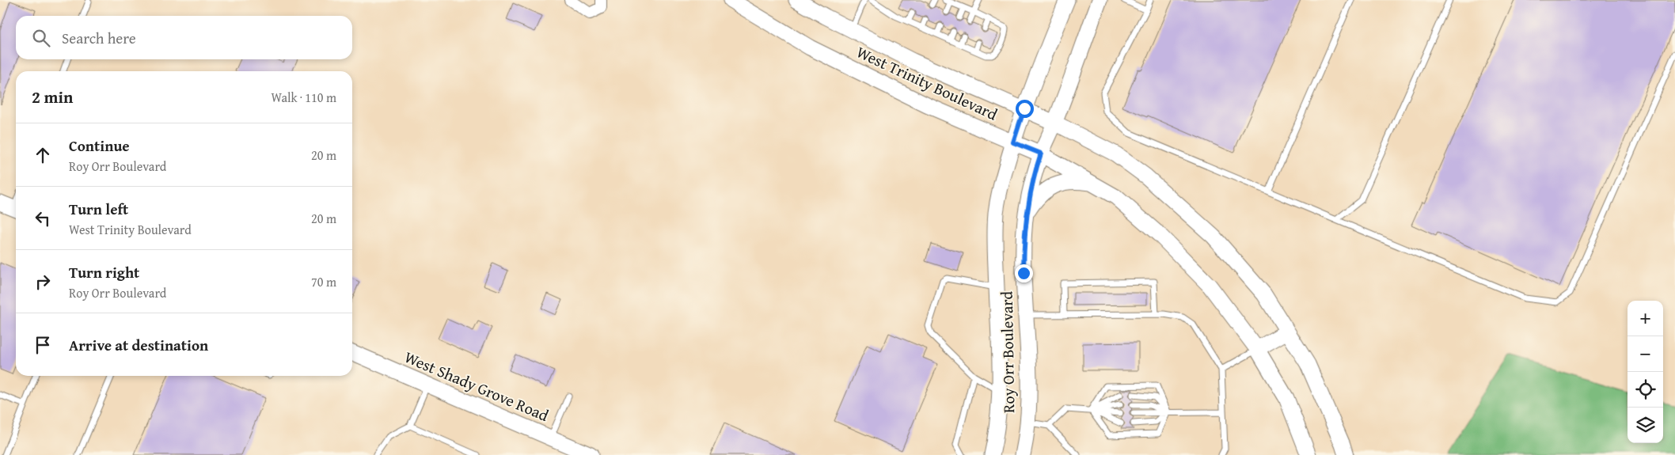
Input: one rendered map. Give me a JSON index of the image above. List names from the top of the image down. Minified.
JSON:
{"streets":{"main road":["West Trinity Boulevard","Roy Orr Boulevard","West Shady Grove Road"]},"crossings":[["West Trinity Boulevard","Roy Orr Boulevard"]],"page":{"search":"Search here","heading":["2 min","Walk · 110 m"],"list":[["Continue","Roy Orr Boulevard","20 m"],["Turn left","West Trinity Boulevard","20 m"],["Turn right","Roy Orr Boulevard","70 m"],"Arrive at destination"],"map_buttons":["+","−"]}}
